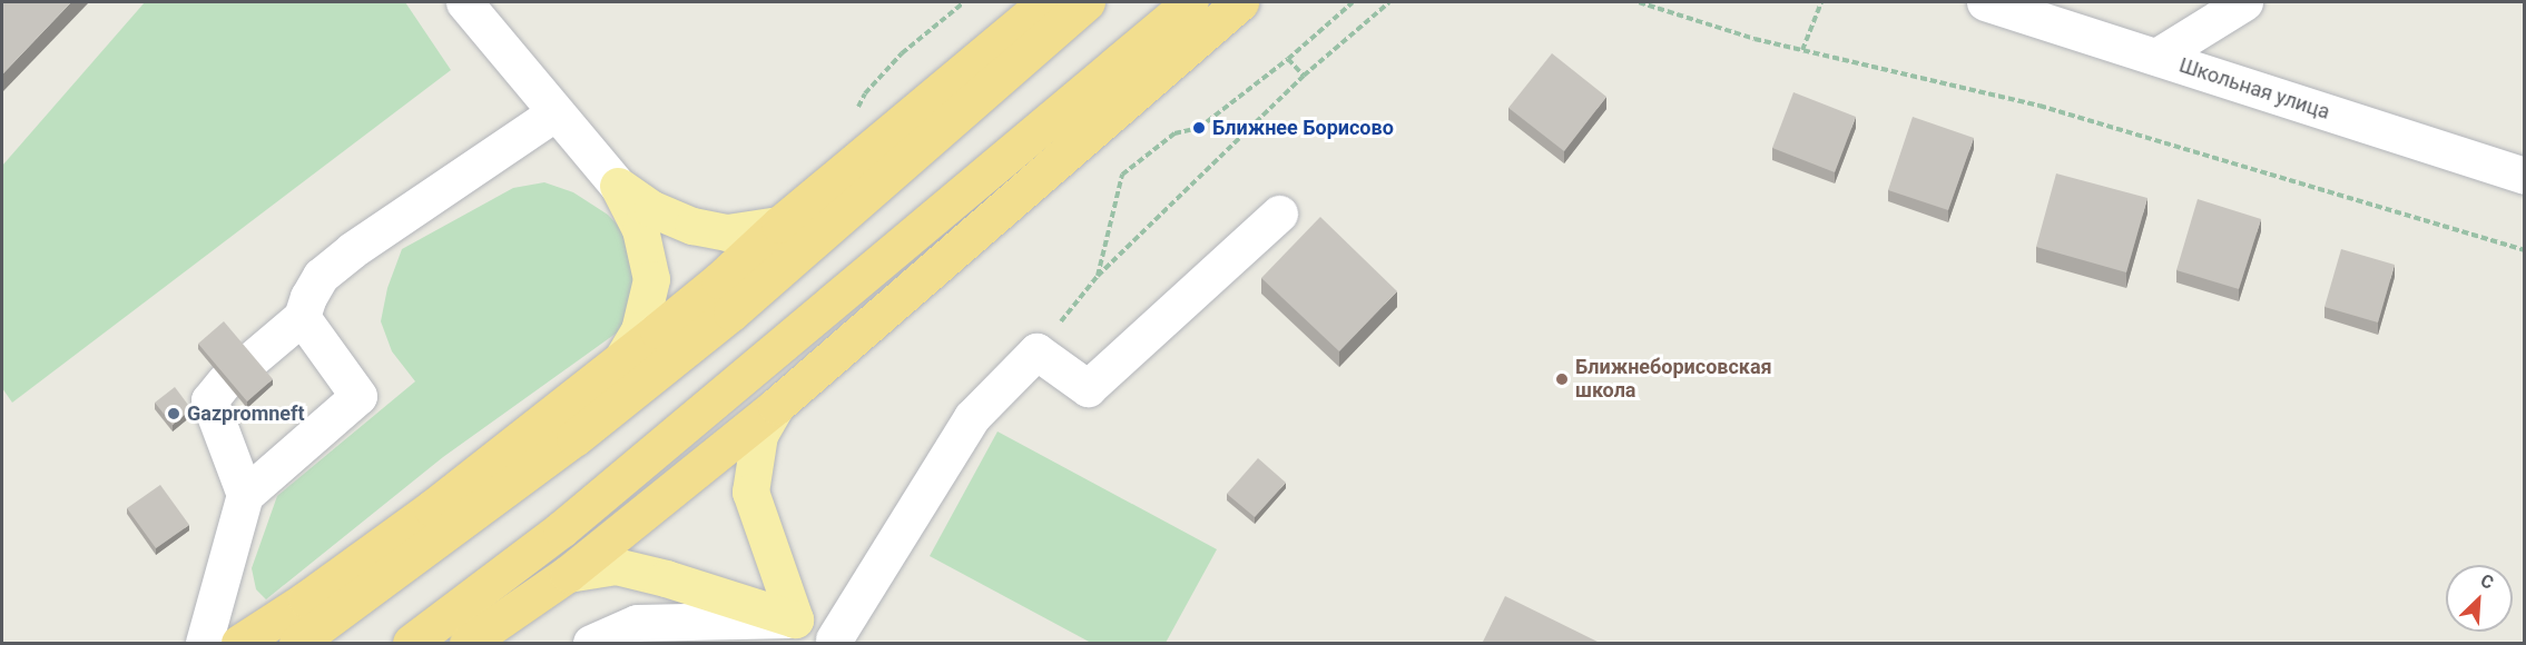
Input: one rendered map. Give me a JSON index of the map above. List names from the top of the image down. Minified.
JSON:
{"streets":{"street":["Школьная улица"]},"places":["Ближнее Борисово","Ближнеборисовская школа","Gazpromneft"],"north":"top right"}
